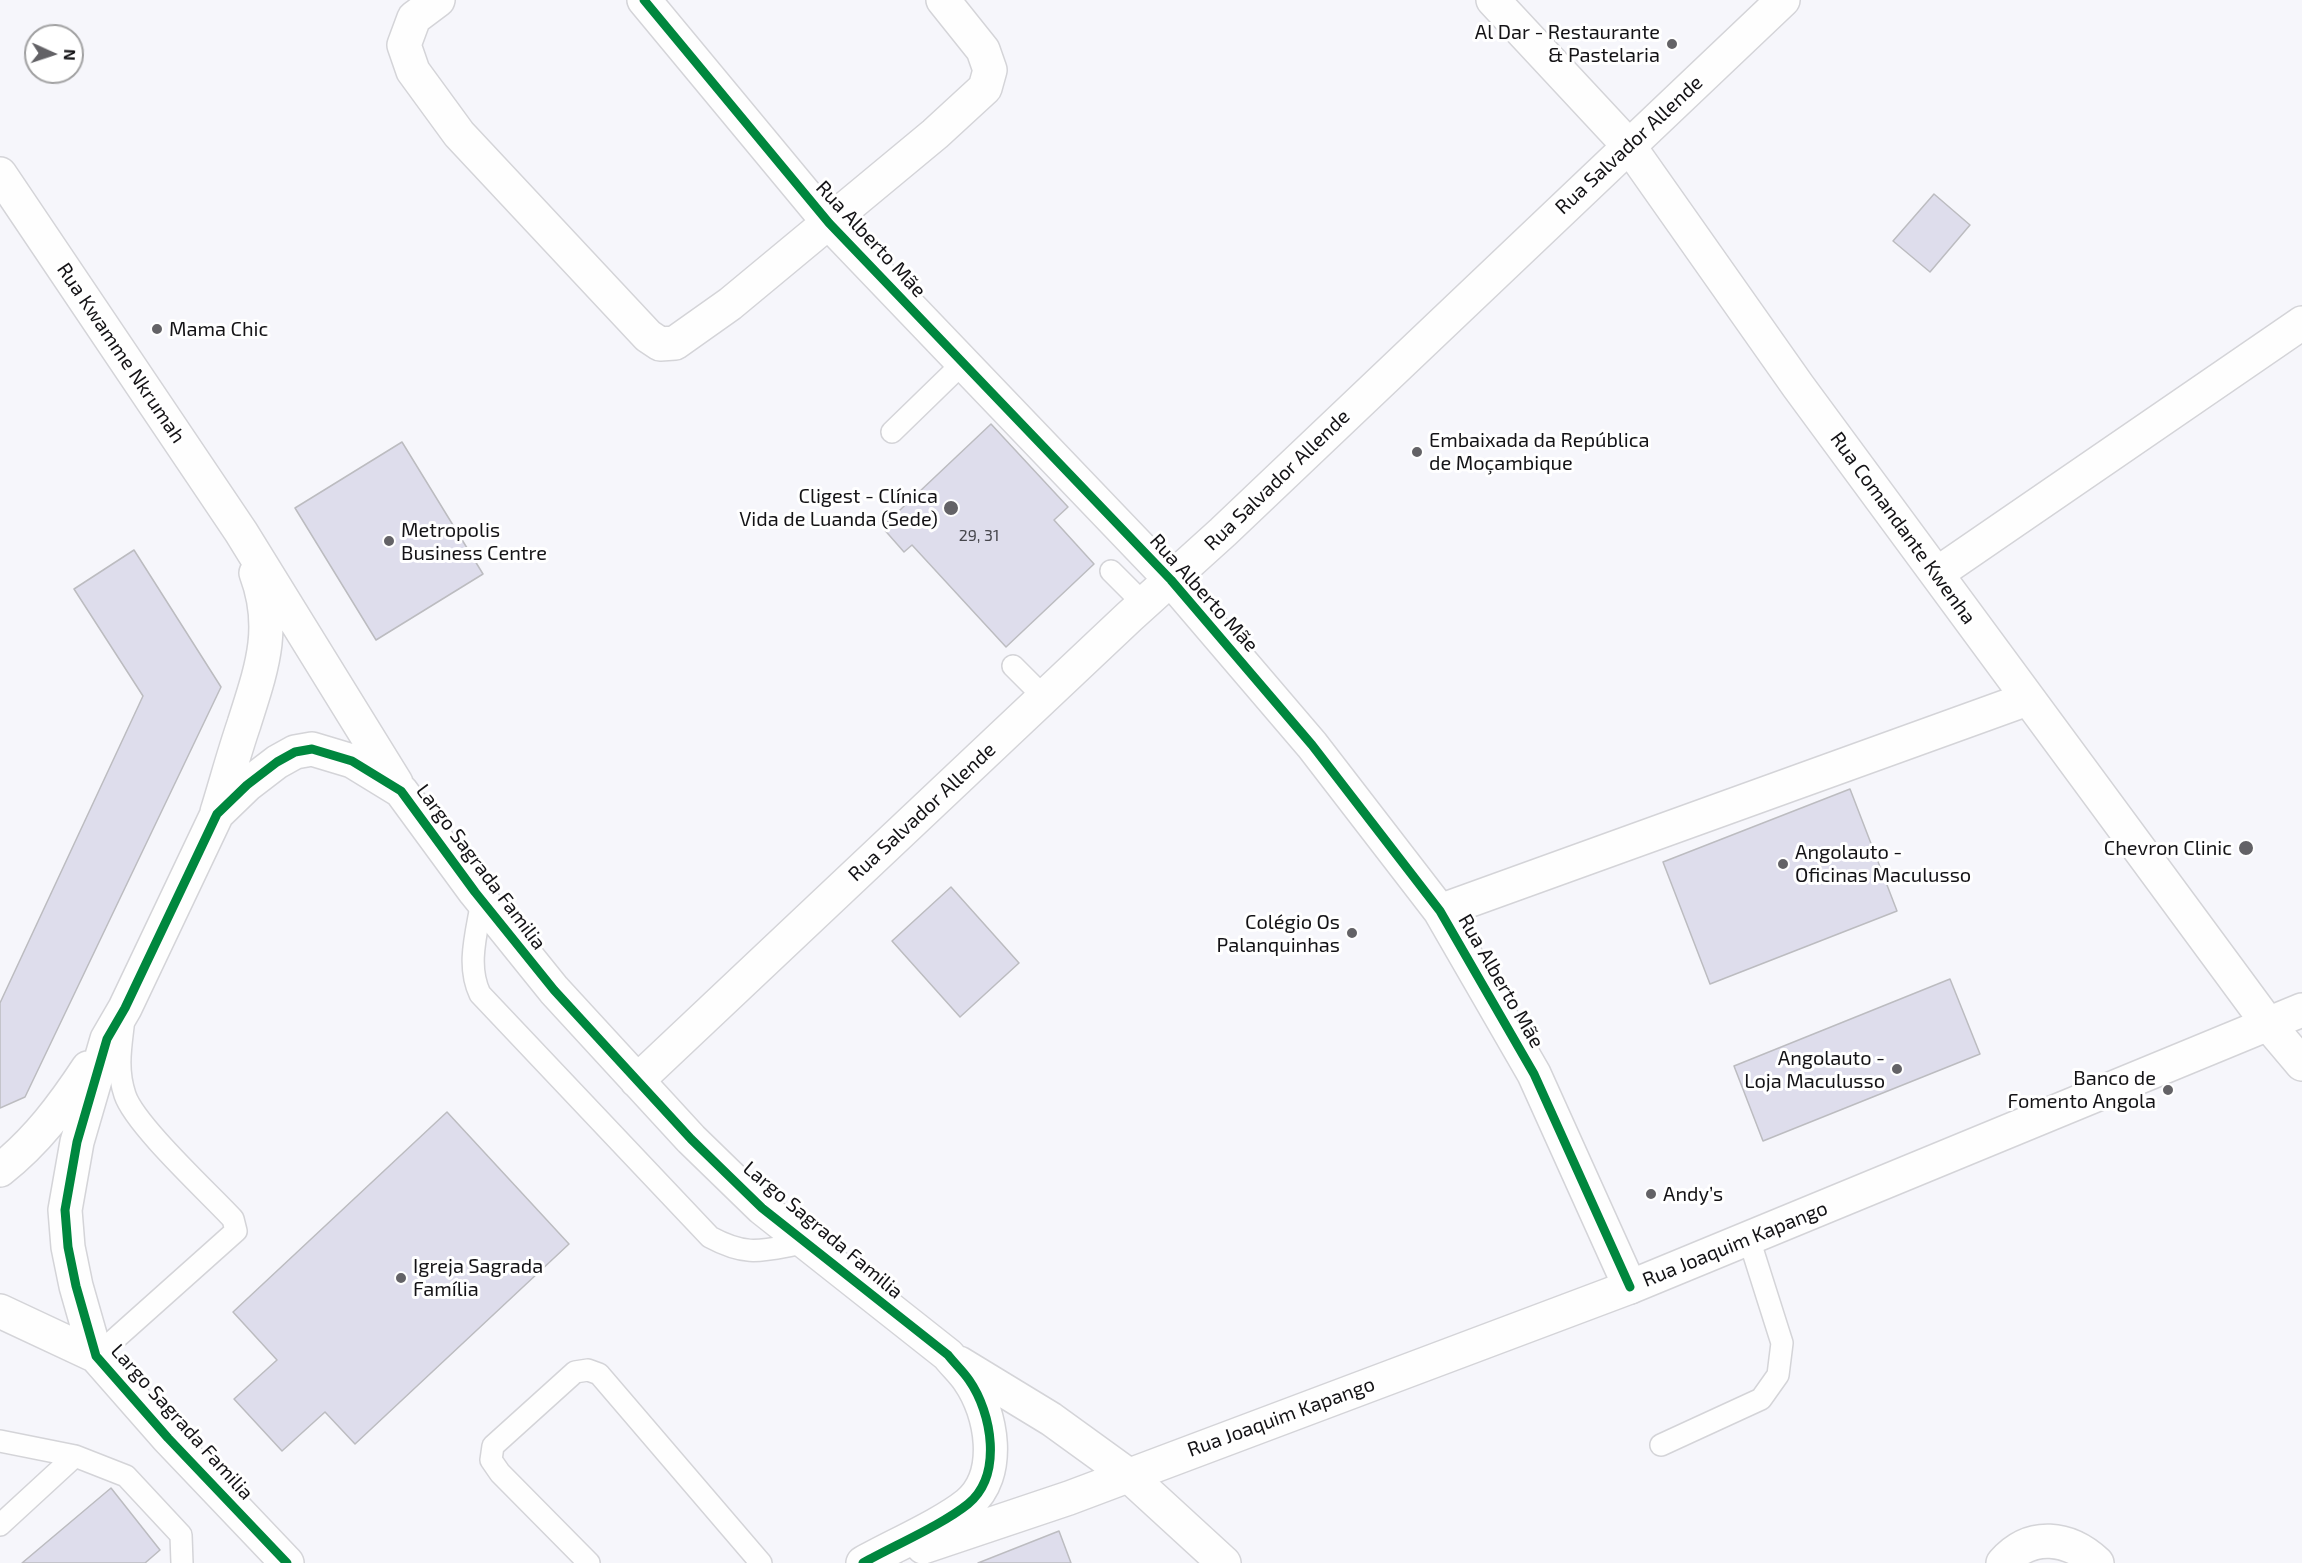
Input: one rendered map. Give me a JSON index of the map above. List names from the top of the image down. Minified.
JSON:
{"streets":{"street":["Rua Salvador Allende","Rua Alberto Mãe","Rua Kwamme Nkrumah","Rua Comandante Kwenha","Largo Sagrada Familia","Rua Joaquim Kapango"]},"crossings":[["Rua Salvador Allende","Rua Alberto Mãe"],["Rua Salvador Allende","Rua Comandante Kwenha"],["Rua Salvador Allende","Largo Sagrada Familia"],["Rua Alberto Mãe","Rua Joaquim Kapango"],["Rua Kwamme Nkrumah","Largo Sagrada Familia"],["Rua Comandante Kwenha","Rua Joaquim Kapango"]],"places":["Al Dar - Restaurante & Pastelaria","Mama Chic","Embaixada da República de Moçambique","Cligest - Clínica Vida de Luanda (Sede)","Metropolis Business Centre","Chevron Clinic","Angolauto - Oficinas Maculusso","Colégio Os Palanquinhas","Angolauto - Loja Maculusso","Banco de Fomento Angola","Andy’s","Igreja Sagrada Família"],"house_numbers":["29, 31"],"north":"right"}
